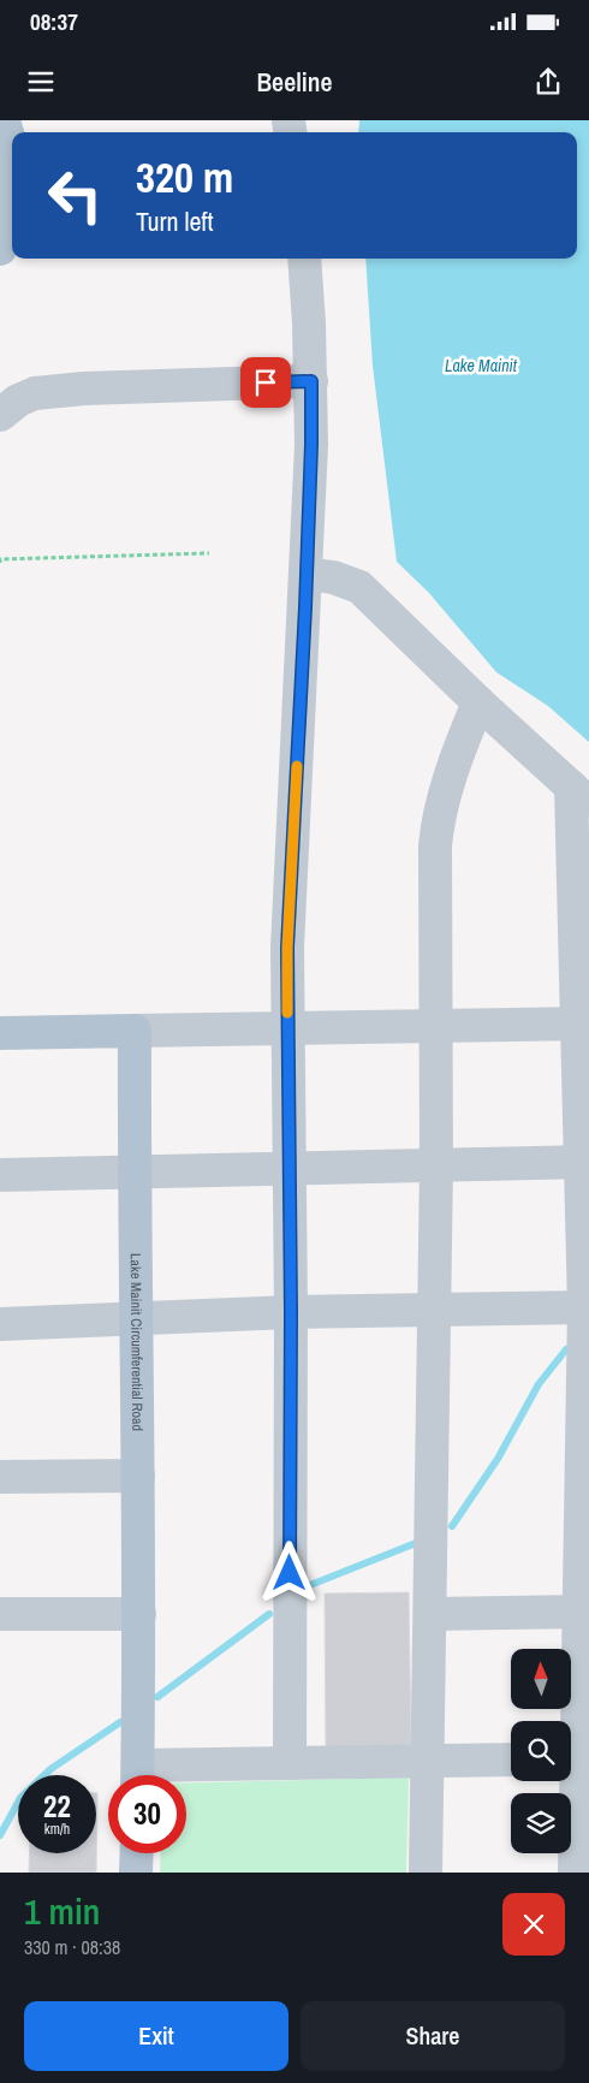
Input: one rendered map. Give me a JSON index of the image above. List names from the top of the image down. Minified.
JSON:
{"streets":{"main road":["Lake Mainit Circumferential Road"]},"water":["Lake Mainit"],"north":"top","page":{"status":"08:37","header":"Beeline","turn":["320 m","Turn left"],"speed":"22 km/h","limit":"30","heading":["1 min","330 m · 08:38"],"buttons":["Exit","Share"]}}
